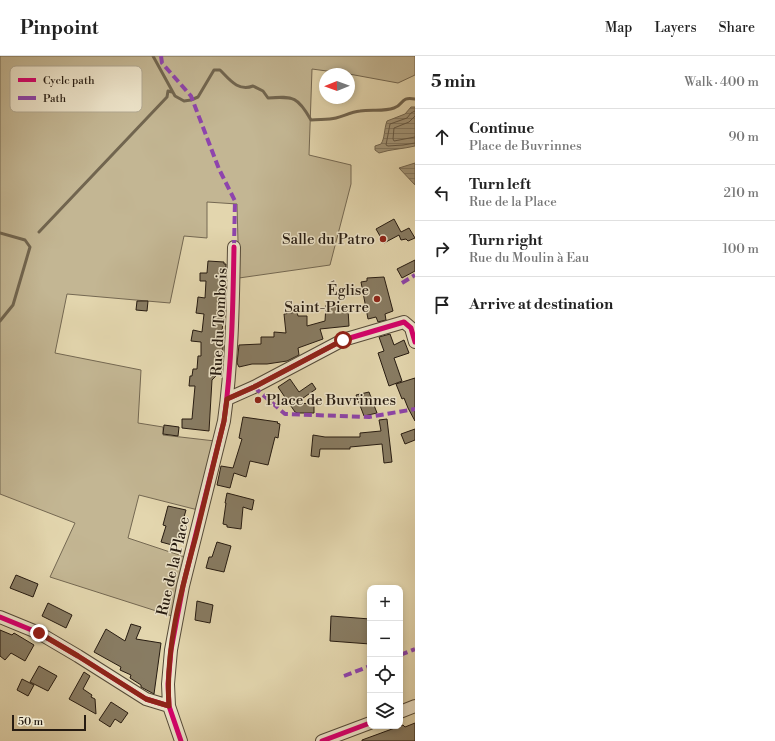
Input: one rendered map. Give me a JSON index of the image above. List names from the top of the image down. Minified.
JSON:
{"streets":{"street":["Rue du Tombois","Rue de la Place"]},"crossings":[["Rue du Tombois","Rue de la Place"]],"places":["Salle du Patro","Église Saint-Pierre","Place de Buvrinnes"],"legend":["Cycle path","Path"],"scale_bar":"50 m","north":"left","page":{"header":"Pinpoint","nav":["Map","Layers","Share"],"heading":["5 min","Walk · 400 m"],"list":[["Continue","Place de Buvrinnes","90 m"],["Turn left","Rue de la Place","210 m"],["Turn right","Rue du Moulin à Eau","100 m"],"Arrive at destination"],"map_buttons":["+","−"],"scale":"50 m"}}
